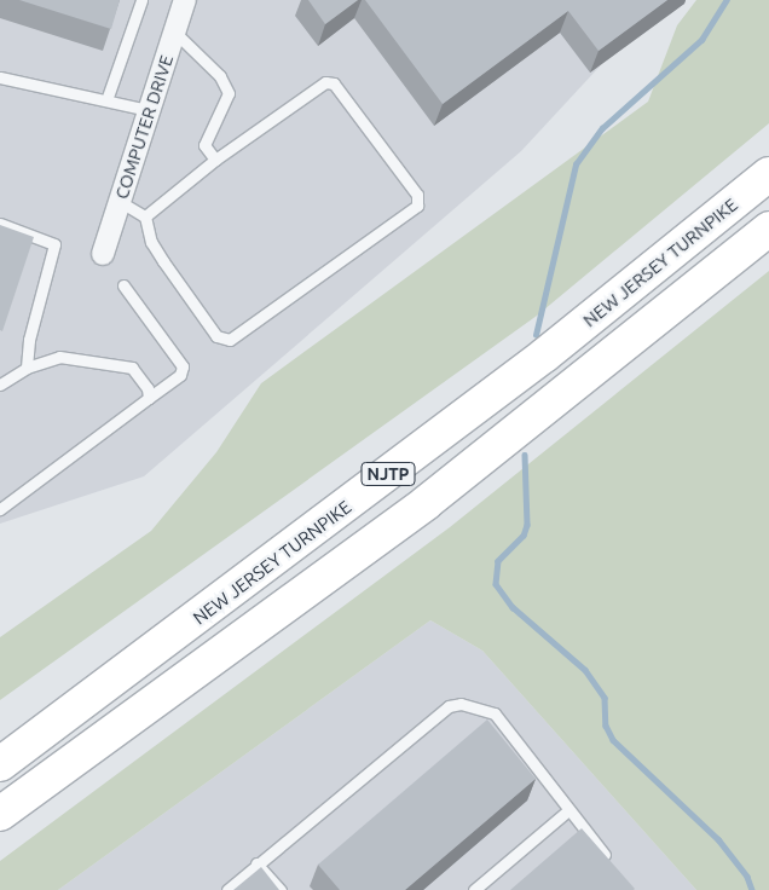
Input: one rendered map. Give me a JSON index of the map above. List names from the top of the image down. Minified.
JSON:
{"streets":{"highway":["NEW JERSEY TURNPIKE","NJTP"],"street":["COMPUTER DRIVE"]}}
